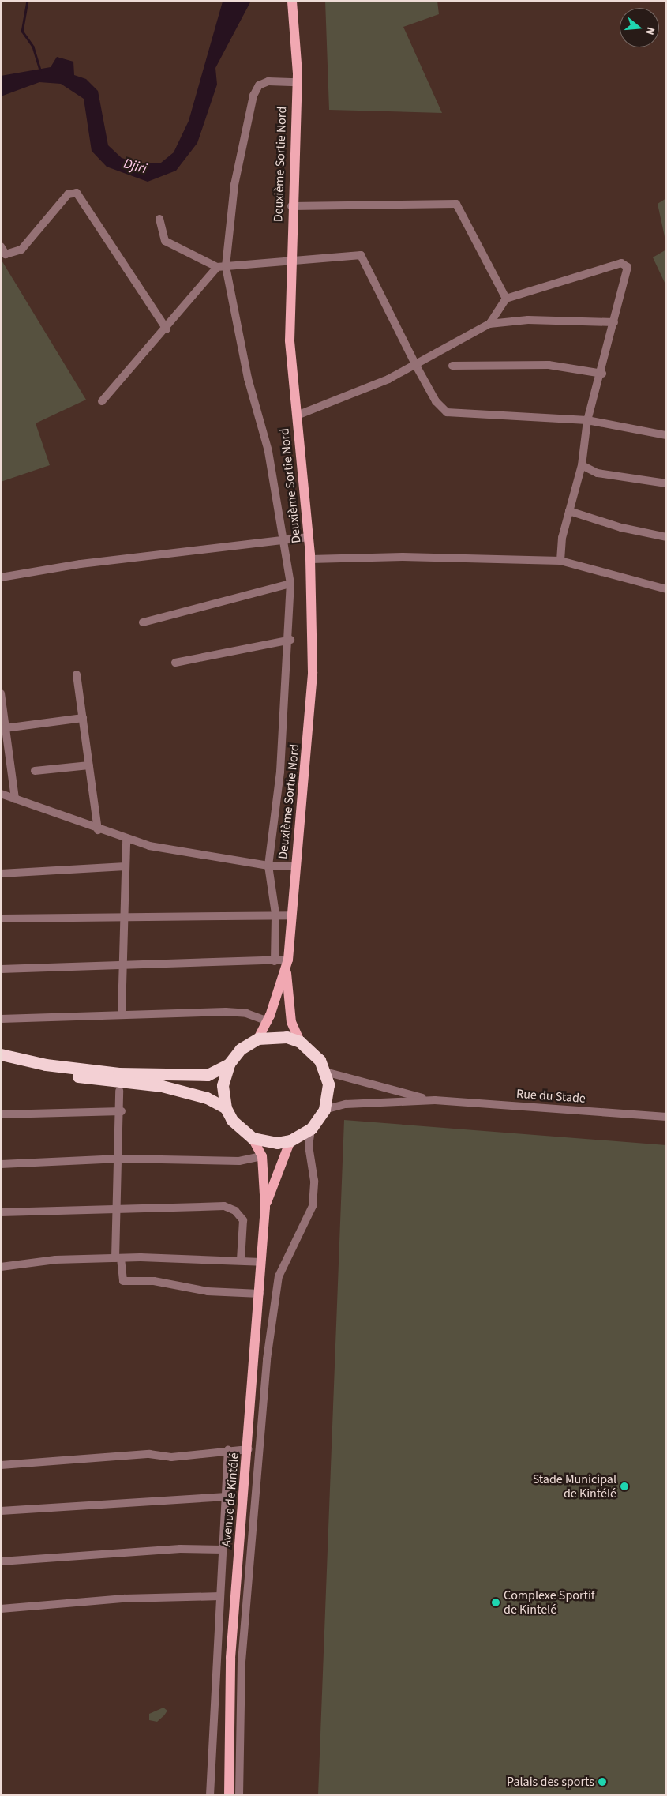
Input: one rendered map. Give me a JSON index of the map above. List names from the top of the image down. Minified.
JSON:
{"streets":{"main road":["Deuxième Sortie Nord","Avenue de Kintélé"],"street":["Rue du Stade"]},"crossings":[["Deuxième Sortie Nord","Rue du Stade"],["Deuxième Sortie Nord","Avenue de Kintélé"],["Rue du Stade","Avenue de Kintélé"]],"water":["Djiri"],"places":["Stade Municipal de Kintélé","Complexe Sportif de Kintelé","Palais des sports"],"north":"right"}
